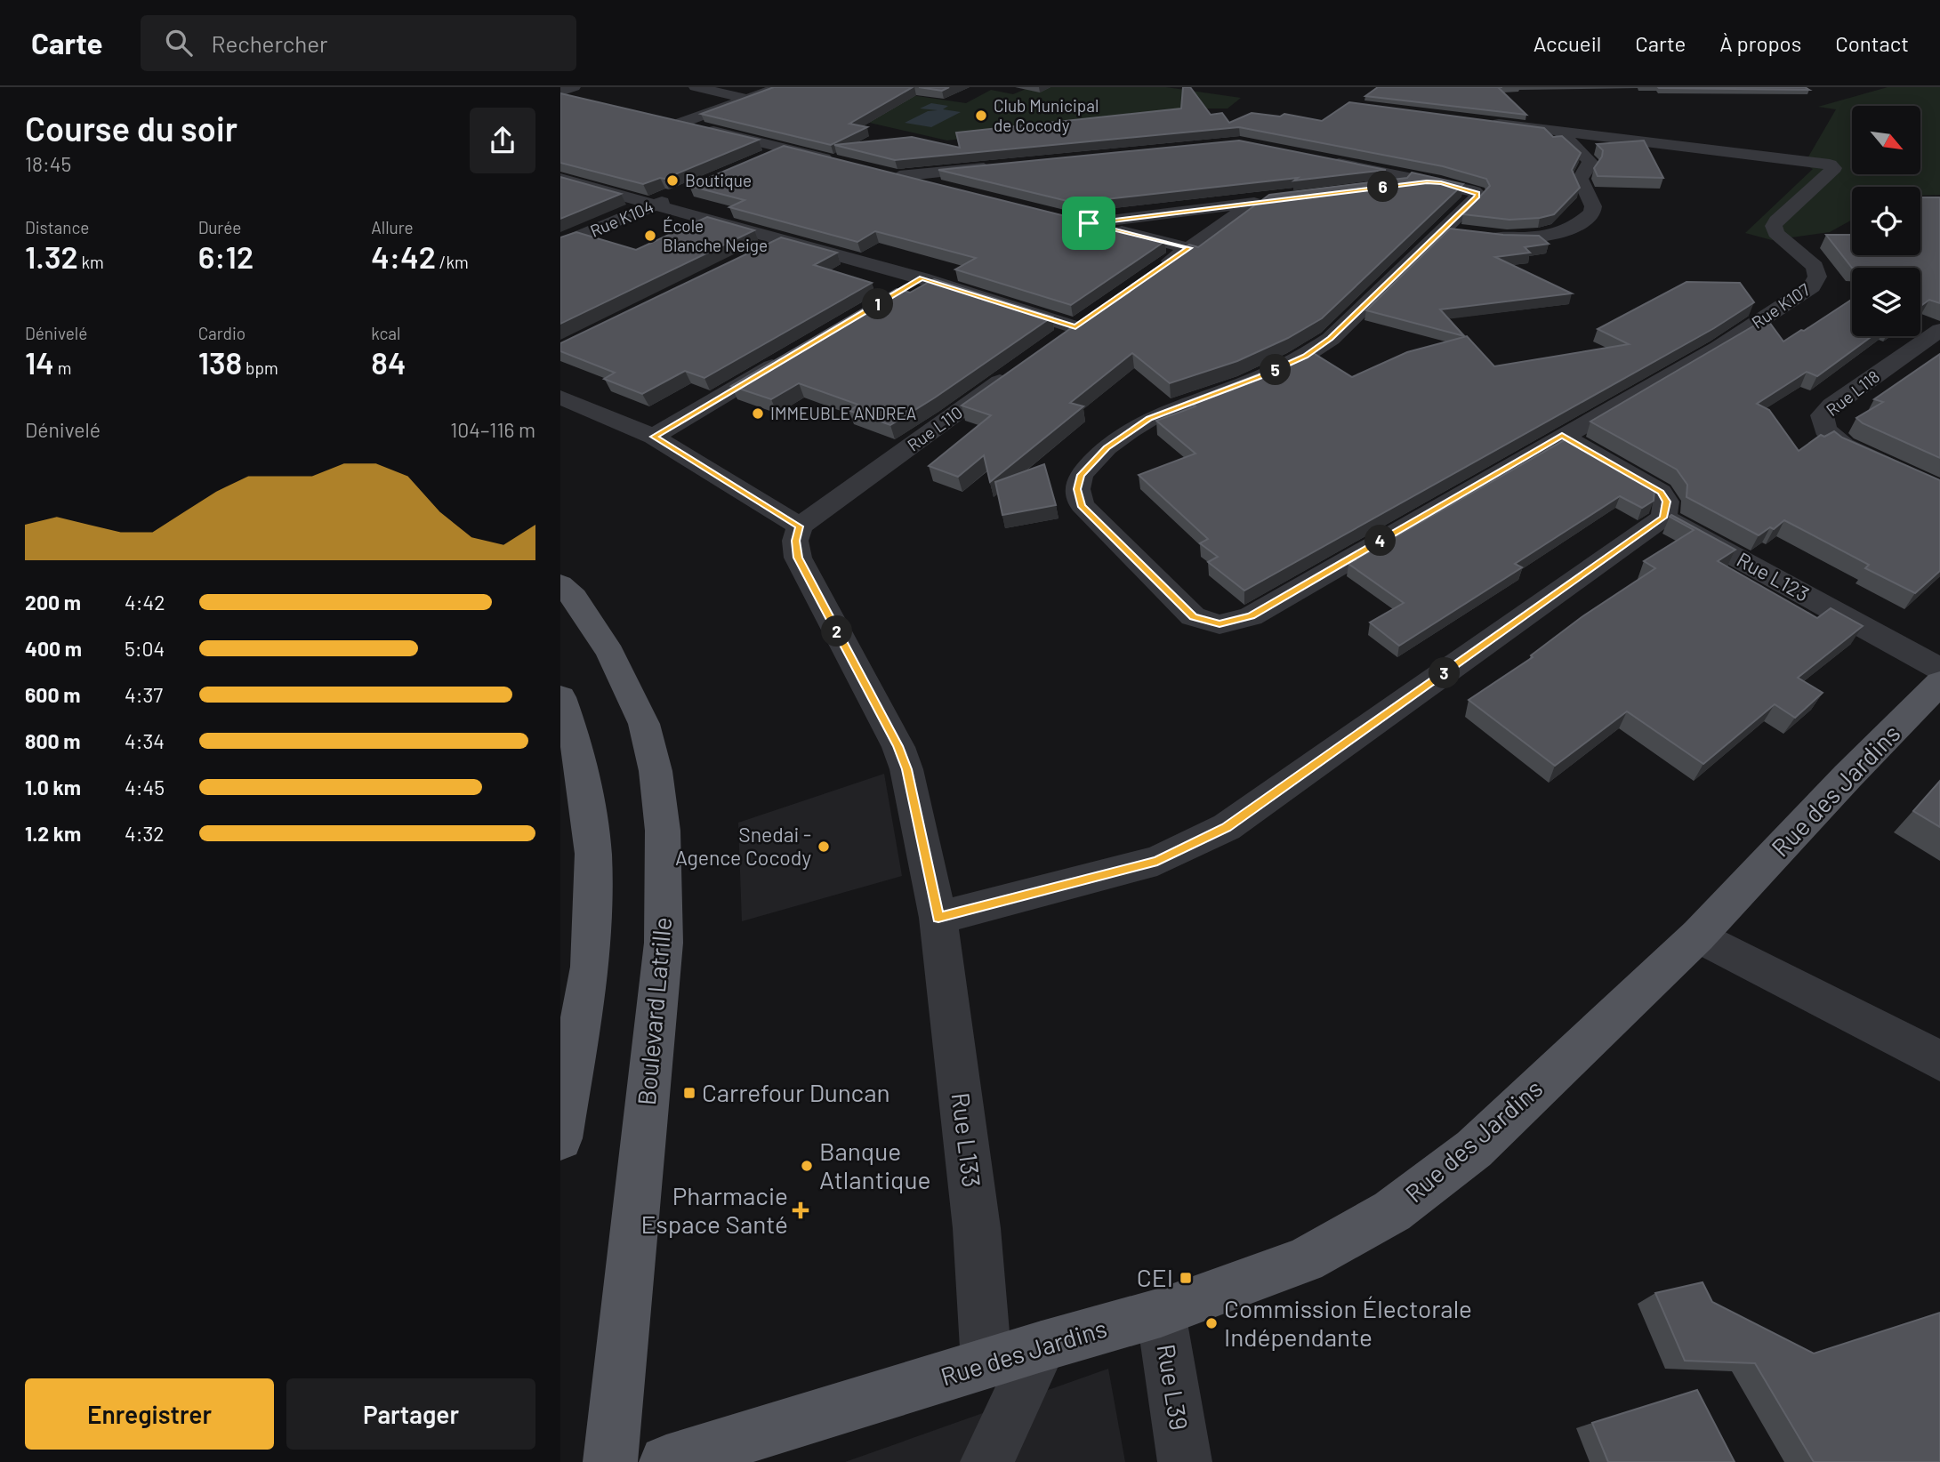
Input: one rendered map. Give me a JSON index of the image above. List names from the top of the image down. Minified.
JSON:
{"streets":{"main road":["Rue des Jardins","Boulevard Latrille"],"street":["Rue K104","Rue K107","Rue L118","Rue L110","Rue L123","Rue L133","Rue L39"]},"crossings":[["Rue L110","Rue L133"],["Rue des Jardins","Rue L133"],["Rue des Jardins","Rue L39"]],"places":{"other":["Club Municipal de Cocody","Boutique","École Blanche Neige","IMMEUBLE ANDREA","Snedai - Agence Cocody","Banque Atlantique","Commission Électorale Indépendante"],"transit":["Carrefour Duncan","CEI"],"health":["Pharmacie Espace Santé"]},"north":"bottom right","page":{"header":"Carte","search":"Rechercher","nav":["Accueil","Carte","À propos","Contact"],"heading":["Course du soir","18:45"],"pins":["6","1","5","4","2","3"],"stats":[["Distance","1.32 km"],["Durée","6:12"],["Allure","4:42 /km"],["Dénivelé","14 m"],["Cardio","138 bpm"],["kcal","84"]],"chart":["Dénivelé","104–116 m"],"list":[{"name":"200 m","note":"4:42"},{"name":"400 m","note":"5:04"},{"name":"600 m","note":"4:37"},{"name":"800 m","note":"4:34"},{"name":"1.0 km","note":"4:45"},{"name":"1.2 km","note":"4:32"}],"buttons":["Enregistrer","Partager"]}}
